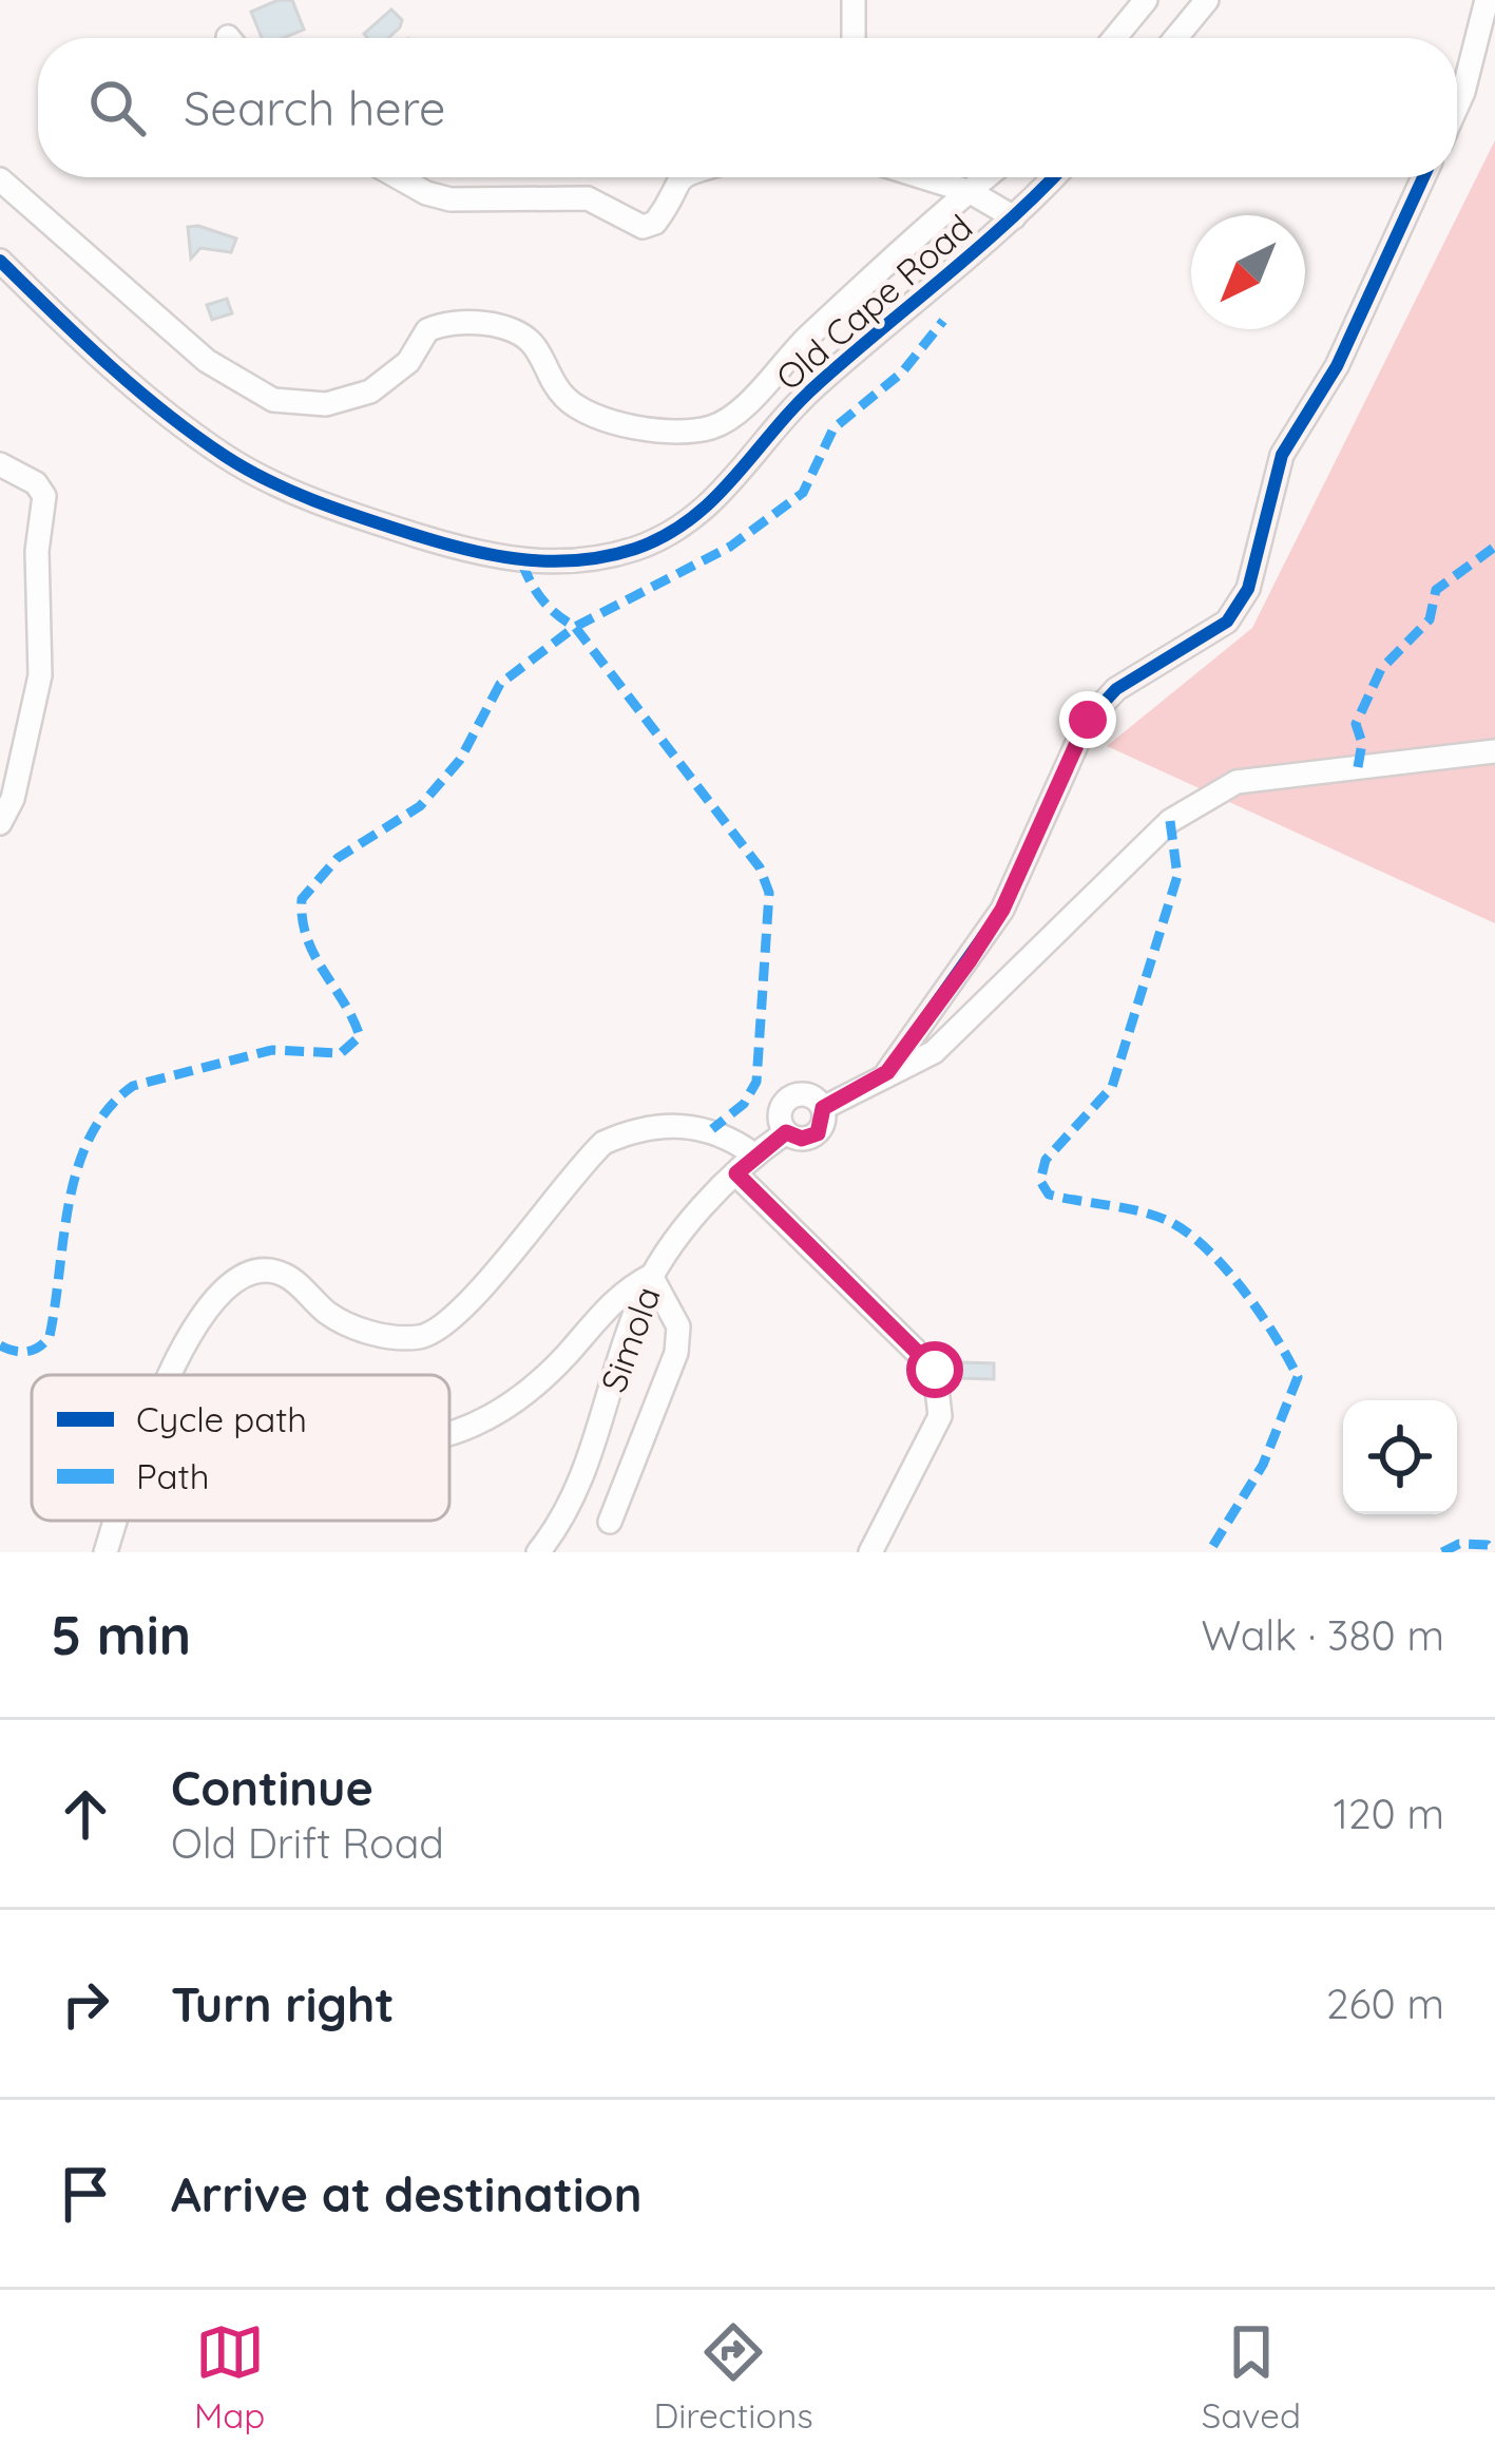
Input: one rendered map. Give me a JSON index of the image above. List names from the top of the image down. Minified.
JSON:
{"streets":{"street":["Old Cape Road","Simola"]},"legend":["Cycle path","Path"],"north":"bottom left","page":{"search":"Search here","heading":["5 min","Walk · 380 m"],"list":[["Continue","Old Drift Road","120 m"],["Turn right","260 m"],"Arrive at destination"],"nav":["Map","Directions","Saved"]}}
